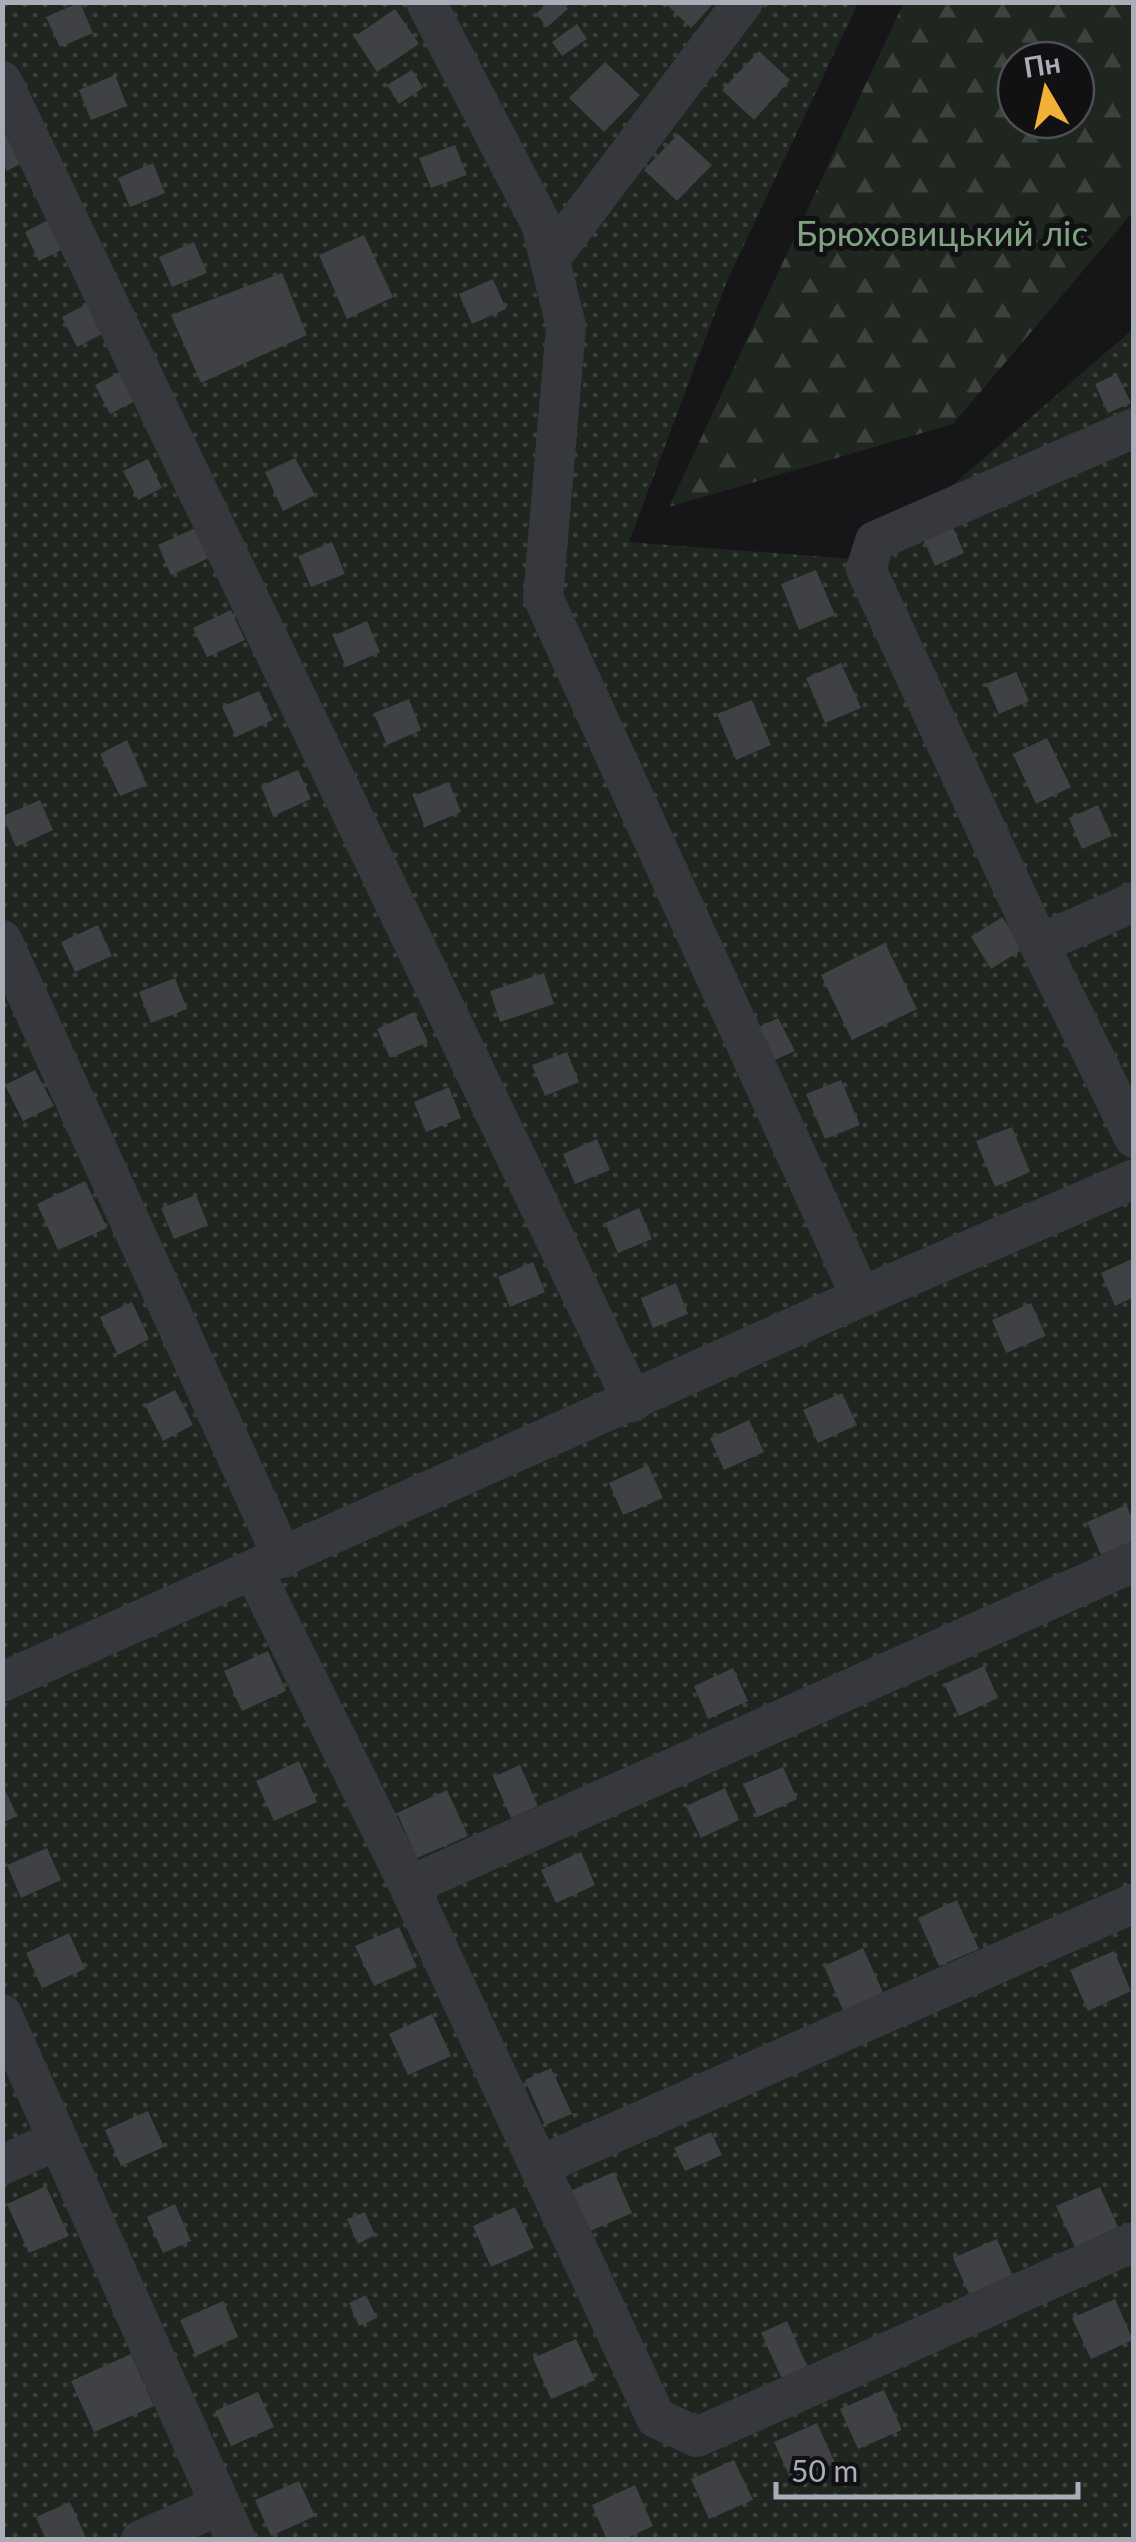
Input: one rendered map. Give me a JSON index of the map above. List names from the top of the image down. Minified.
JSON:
{"parks":["Брюховицький ліс"],"scale_bar":"50 m","north":"top"}
